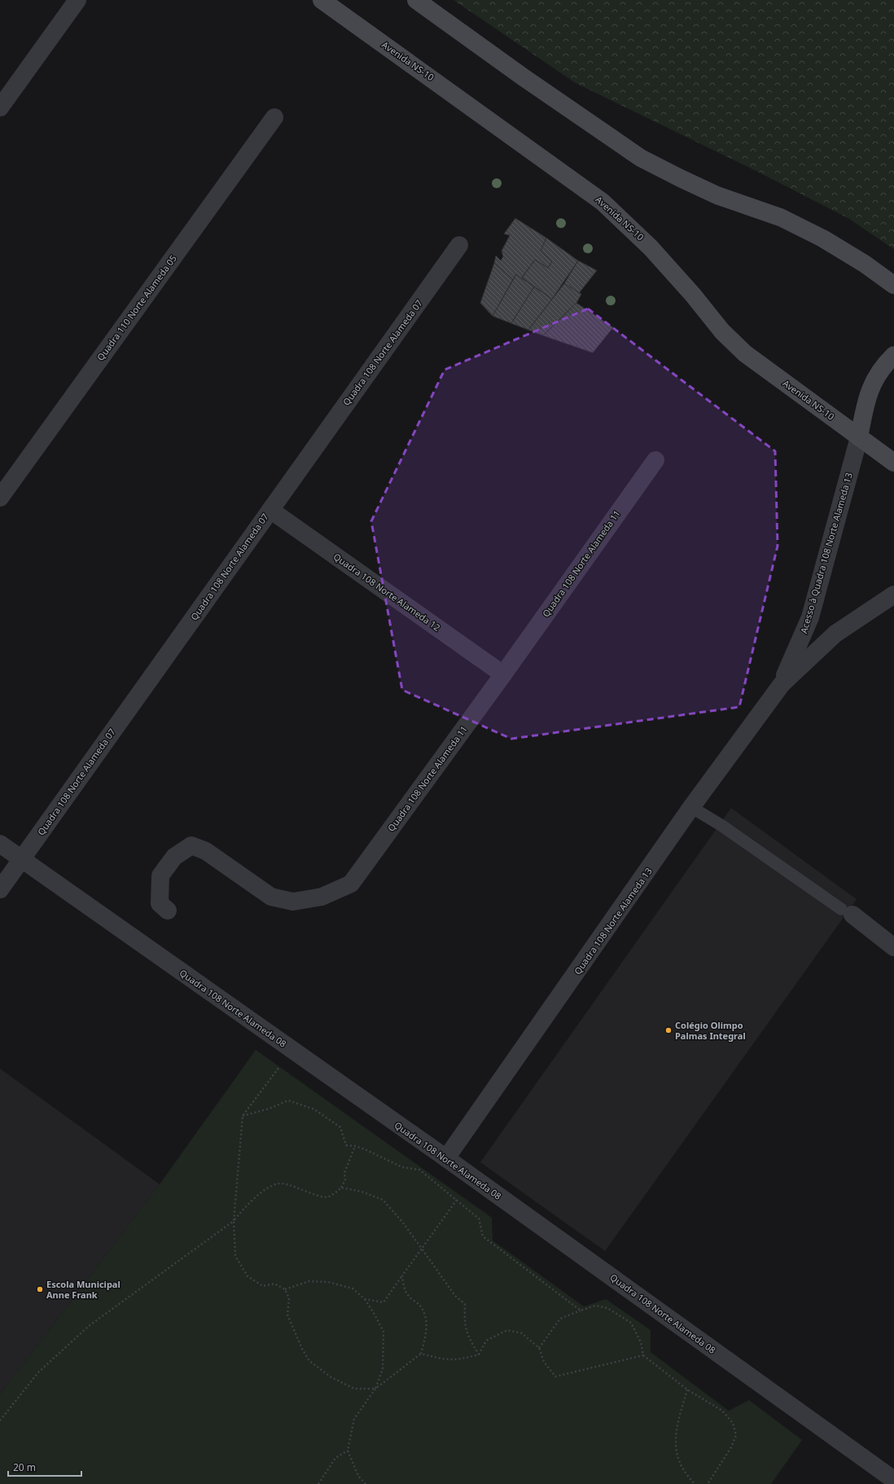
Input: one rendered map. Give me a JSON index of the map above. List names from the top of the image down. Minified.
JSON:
{"streets":{"street":["Avenida NS-10","Quadra 110 Norte Alameda 05","Quadra 108 Norte Alameda 07","Acesso à Quadra 108 Norte Alameda 13","Quadra 108 Norte Alameda 11","Quadra 108 Norte Alameda 12","Quadra 108 Norte Alameda 13","Quadra 108 Norte Alameda 08"]},"crossings":[["Avenida NS-10","Acesso à Quadra 108 Norte Alameda 13"],["Quadra 108 Norte Alameda 07","Quadra 108 Norte Alameda 12"],["Quadra 108 Norte Alameda 07","Quadra 108 Norte Alameda 08"],["Acesso à Quadra 108 Norte Alameda 13","Quadra 108 Norte Alameda 13"],["Quadra 108 Norte Alameda 11","Quadra 108 Norte Alameda 12"],["Quadra 108 Norte Alameda 13","Quadra 108 Norte Alameda 08"]],"places":["Colégio Olimpo Palmas Integral","Escola Municipal Anne Frank"],"scale_bar":"20 m"}
